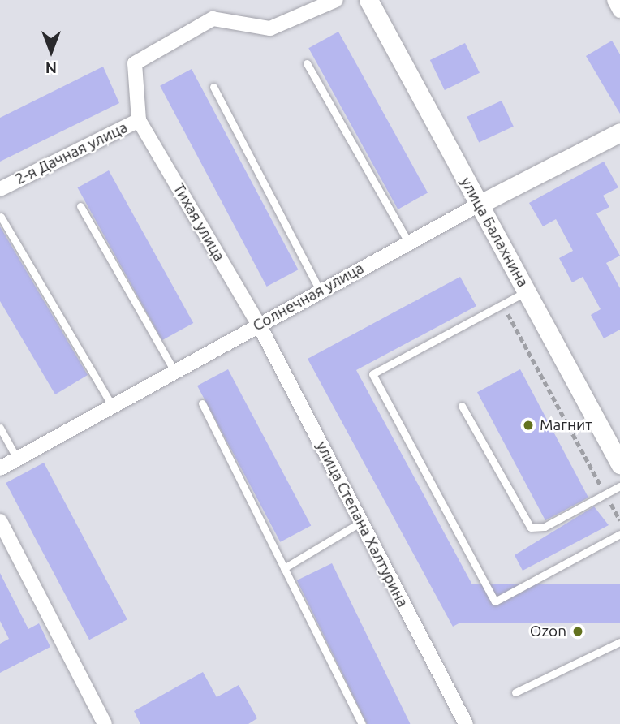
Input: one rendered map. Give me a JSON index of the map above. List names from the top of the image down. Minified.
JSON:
{"streets":{"street":["2-я Дачная улица","Тихая улица","улица Балахнина","Солнечная улица","улица Степана Халтурина"]},"crossings":[["2-я Дачная улица","Тихая улица"],["Тихая улица","Солнечная улица"],["Тихая улица","улица Степана Халтурина"],["улица Балахнина","Солнечная улица"],["Солнечная улица","улица Степана Халтурина"]],"places":["Магнит","Ozon"],"north":"bottom"}
